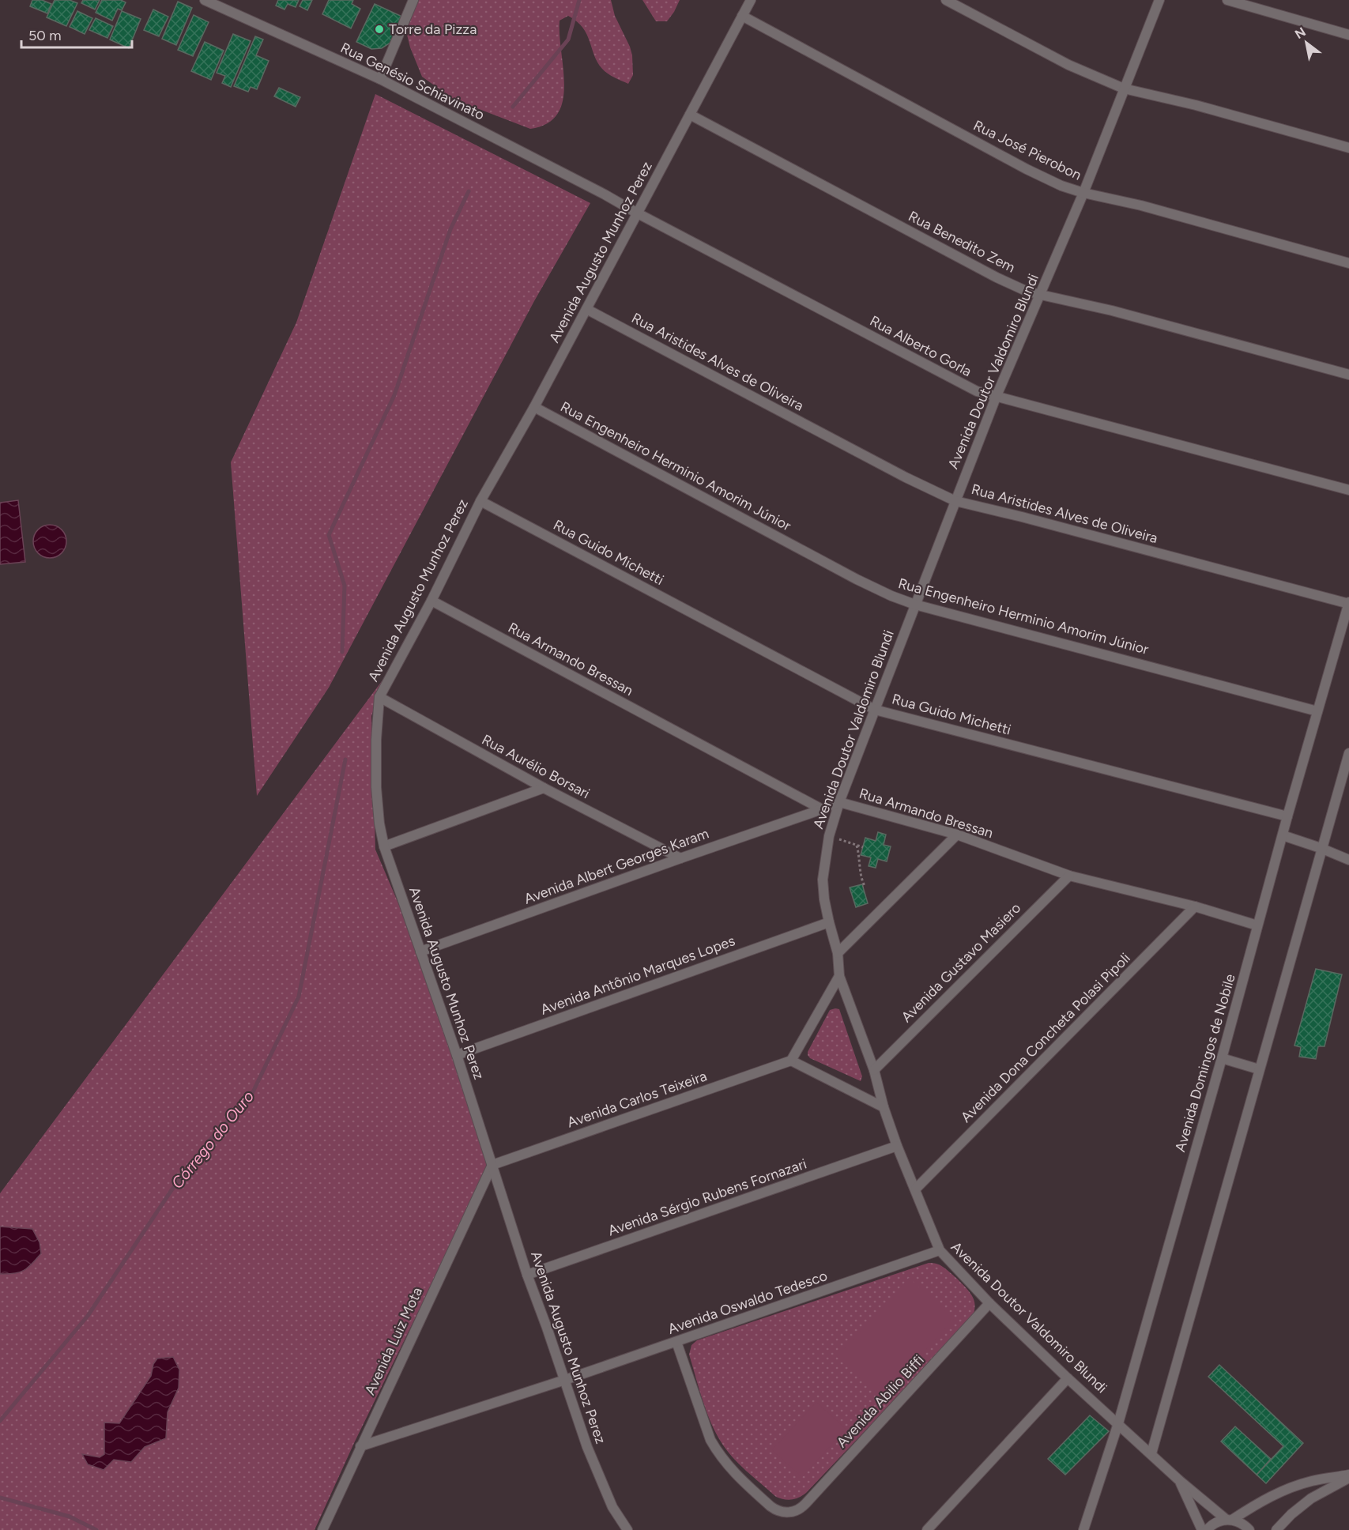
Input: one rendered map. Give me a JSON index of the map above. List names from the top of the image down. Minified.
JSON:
{"streets":{"street":["Rua Genésio Schiavinato","Rua José Pierobon","Rua Benedito Zem","Avenida Augusto Munhoz Perez","Rua Alberto Gorla","Rua Aristides Alves de Oliveira","Avenida Doutor Valdomiro Blundi","Rua Engenheiro Herminio Amorim Júnior","Rua Guido Michetti","Rua Armando Bressan","Rua Aurélio Borsari","Avenida Albert Georges Karam","Avenida Gustavo Masiero","Avenida Antônio Marques Lopes","Avenida Dona Concheta Polasi Pipoli","Avenida Domingos de Nobile","Avenida Carlos Teixeira","Avenida Sérgio Rubens Fornazari","Avenida Oswaldo Tedesco","Avenida Luiz Mota","Avenida Abilio Biffi"]},"crossings":[["Rua Genésio Schiavinato","Avenida Augusto Munhoz Perez"],["Rua Genésio Schiavinato","Rua Alberto Gorla"],["Rua José Pierobon","Avenida Augusto Munhoz Perez"],["Rua José Pierobon","Avenida Doutor Valdomiro Blundi"],["Rua Benedito Zem","Avenida Augusto Munhoz Perez"],["Rua Benedito Zem","Avenida Doutor Valdomiro Blundi"],["Avenida Augusto Munhoz Perez","Rua Alberto Gorla"],["Avenida Augusto Munhoz Perez","Rua Aristides Alves de Oliveira"],["Avenida Augusto Munhoz Perez","Rua Engenheiro Herminio Amorim Júnior"],["Avenida Augusto Munhoz Perez","Rua Guido Michetti"],["Avenida Augusto Munhoz Perez","Rua Armando Bressan"],["Avenida Augusto Munhoz Perez","Rua Aurélio Borsari"],["Avenida Augusto Munhoz Perez","Avenida Albert Georges Karam"],["Avenida Augusto Munhoz Perez","Avenida Antônio Marques Lopes"],["Avenida Augusto Munhoz Perez","Avenida Carlos Teixeira"],["Avenida Augusto Munhoz Perez","Avenida Sérgio Rubens Fornazari"],["Avenida Augusto Munhoz Perez","Avenida Oswaldo Tedesco"],["Avenida Augusto Munhoz Perez","Avenida Luiz Mota"],["Rua Alberto Gorla","Avenida Doutor Valdomiro Blundi"],["Rua Aristides Alves de Oliveira","Avenida Doutor Valdomiro Blundi"],["Rua Aristides Alves de Oliveira","Avenida Domingos de Nobile"],["Avenida Doutor Valdomiro Blundi","Rua Engenheiro Herminio Amorim Júnior"],["Avenida Doutor Valdomiro Blundi","Rua Guido Michetti"],["Avenida Doutor Valdomiro Blundi","Rua Armando Bressan"],["Avenida Doutor Valdomiro Blundi","Avenida Gustavo Masiero"],["Avenida Doutor Valdomiro Blundi","Avenida Antônio Marques Lopes"],["Avenida Doutor Valdomiro Blundi","Avenida Dona Concheta Polasi Pipoli"],["Avenida Doutor Valdomiro Blundi","Avenida Domingos de Nobile"],["Avenida Doutor Valdomiro Blundi","Avenida Sérgio Rubens Fornazari"],["Avenida Doutor Valdomiro Blundi","Avenida Oswaldo Tedesco"],["Avenida Doutor Valdomiro Blundi","Avenida Abilio Biffi"],["Rua Engenheiro Herminio Amorim Júnior","Avenida Domingos de Nobile"],["Rua Guido Michetti","Avenida Domingos de Nobile"],["Rua Armando Bressan","Avenida Albert Georges Karam"],["Rua Armando Bressan","Avenida Gustavo Masiero"],["Rua Armando Bressan","Avenida Dona Concheta Polasi Pipoli"],["Rua Armando Bressan","Avenida Domingos de Nobile"],["Rua Aurélio Borsari","Avenida Albert Georges Karam"],["Avenida Carlos Teixeira","Avenida Luiz Mota"],["Avenida Oswaldo Tedesco","Avenida Luiz Mota"],["Avenida Oswaldo Tedesco","Avenida Abilio Biffi"]],"water":["Córrego do Ouro"],"places":["Torre da Pizza"],"scale_bar":"50 m","north":"top left"}
